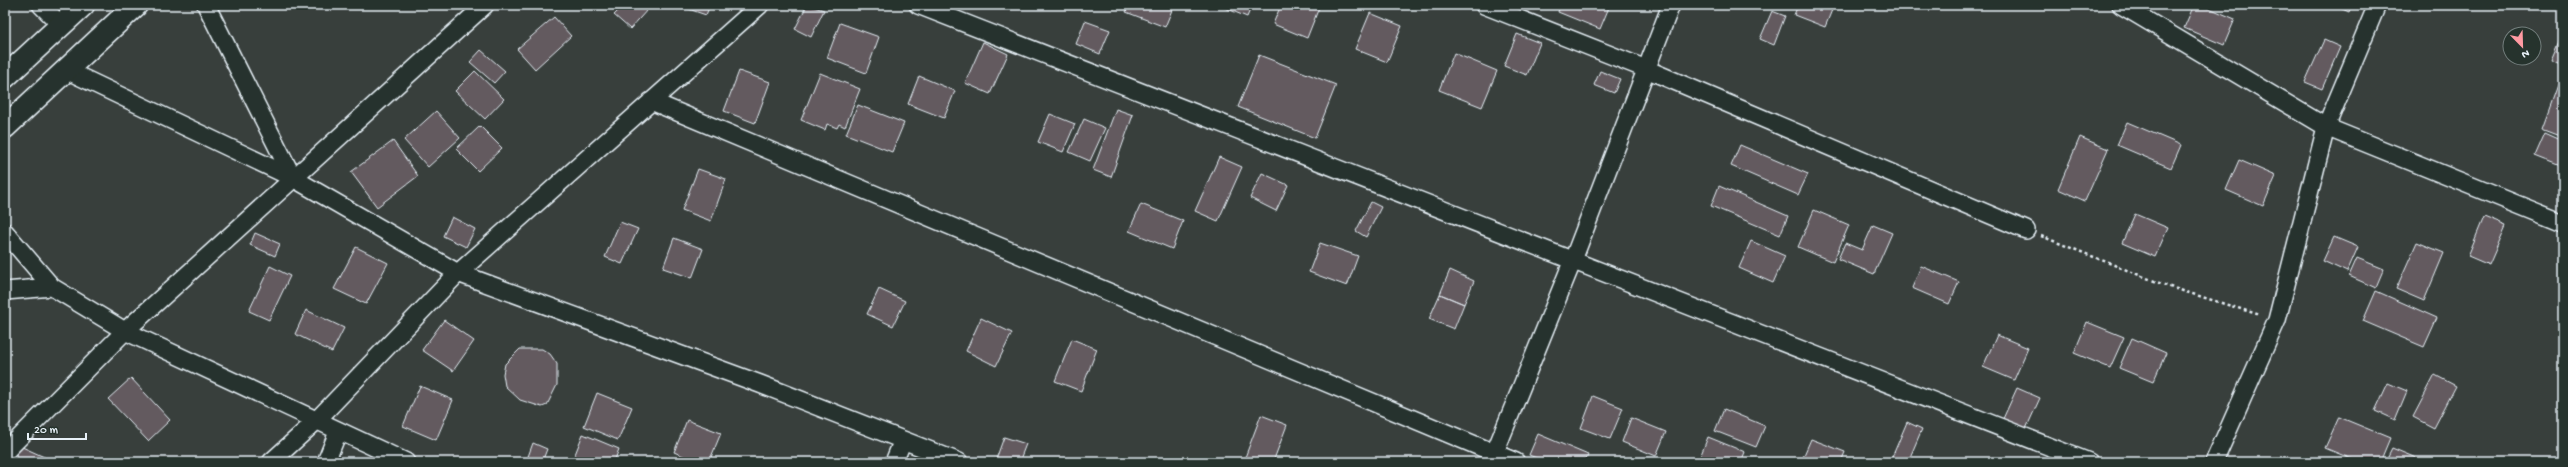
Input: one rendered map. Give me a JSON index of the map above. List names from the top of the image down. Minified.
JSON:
{"scale_bar":"20 m","north":"bottom right"}
